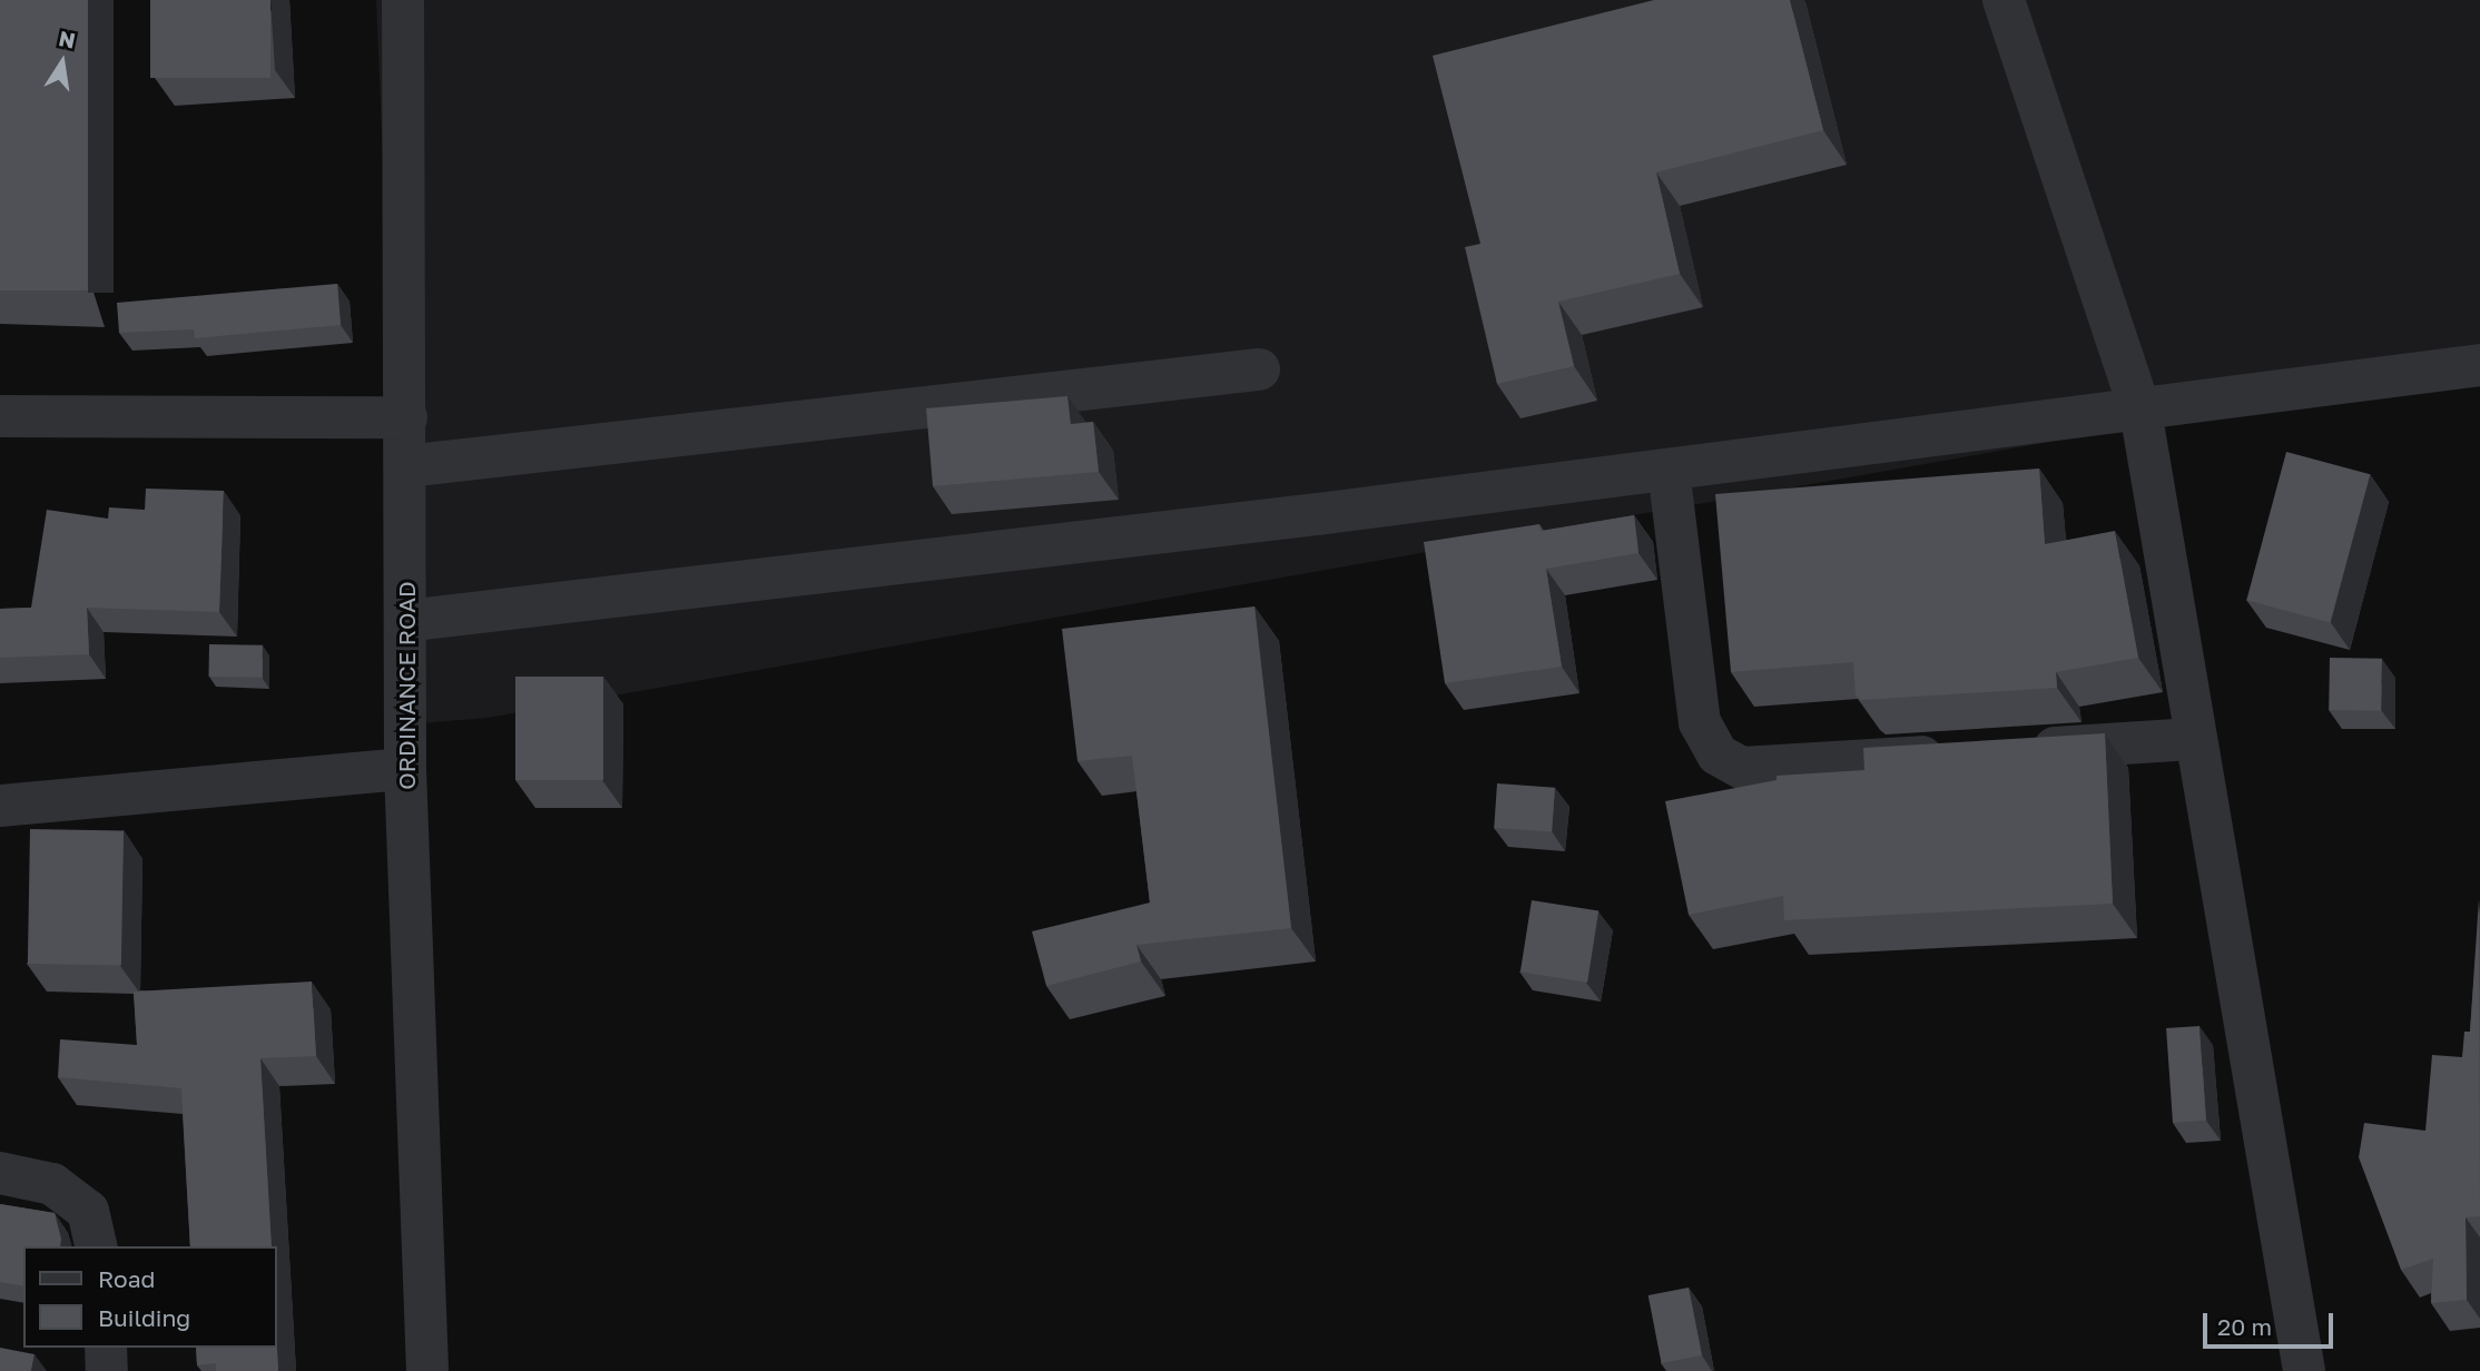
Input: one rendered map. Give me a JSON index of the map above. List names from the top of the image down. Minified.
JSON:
{"streets":{"street":["ORDINANCE ROAD"]},"legend":["Road","Building"],"scale_bar":"20 m","north":"top"}
